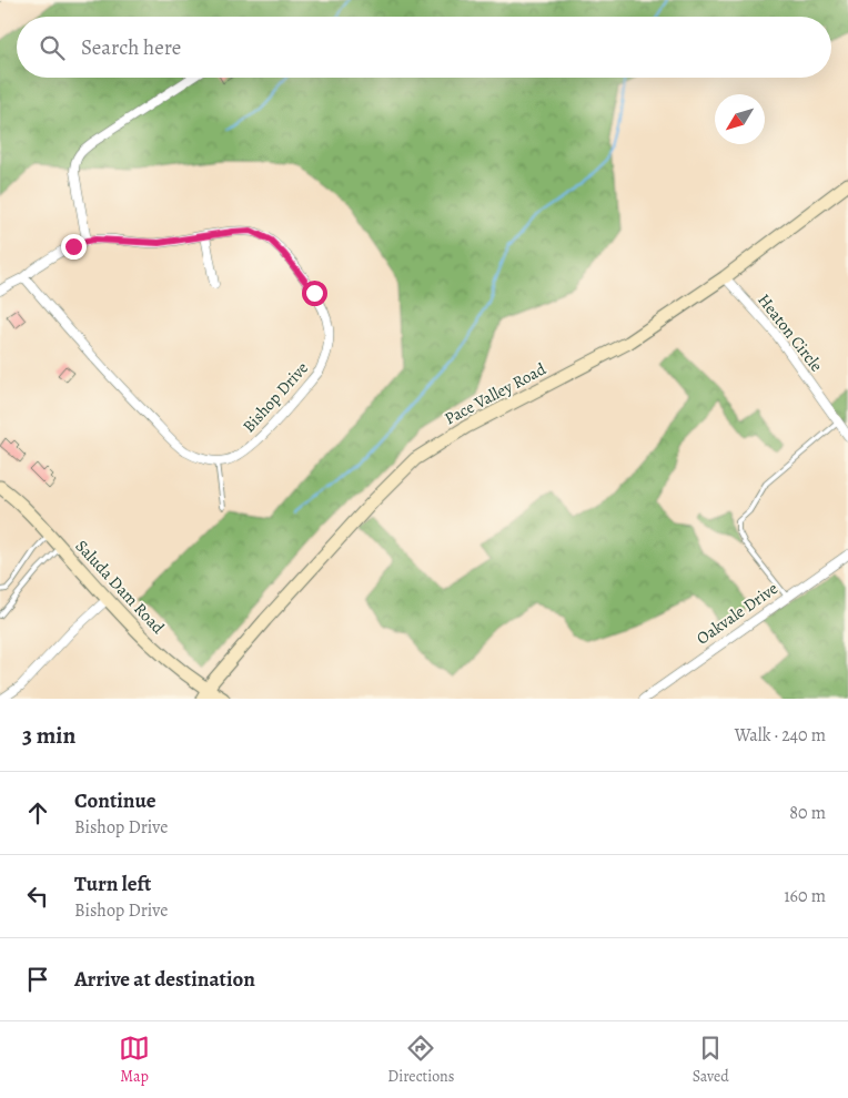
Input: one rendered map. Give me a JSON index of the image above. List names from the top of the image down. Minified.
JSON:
{"streets":{"street":["Heaton Circle","Pace Valley Road","Bishop Drive","Saluda Dam Road","Oakvale Drive"]},"crossings":[["Heaton Circle","Pace Valley Road"],["Pace Valley Road","Saluda Dam Road"]],"north":"bottom left","page":{"search":"Search here","heading":["3 min","Walk · 240 m"],"list":[["Continue","Bishop Drive","80 m"],["Turn left","Bishop Drive","160 m"],"Arrive at destination"],"nav":["Map","Directions","Saved"]}}
